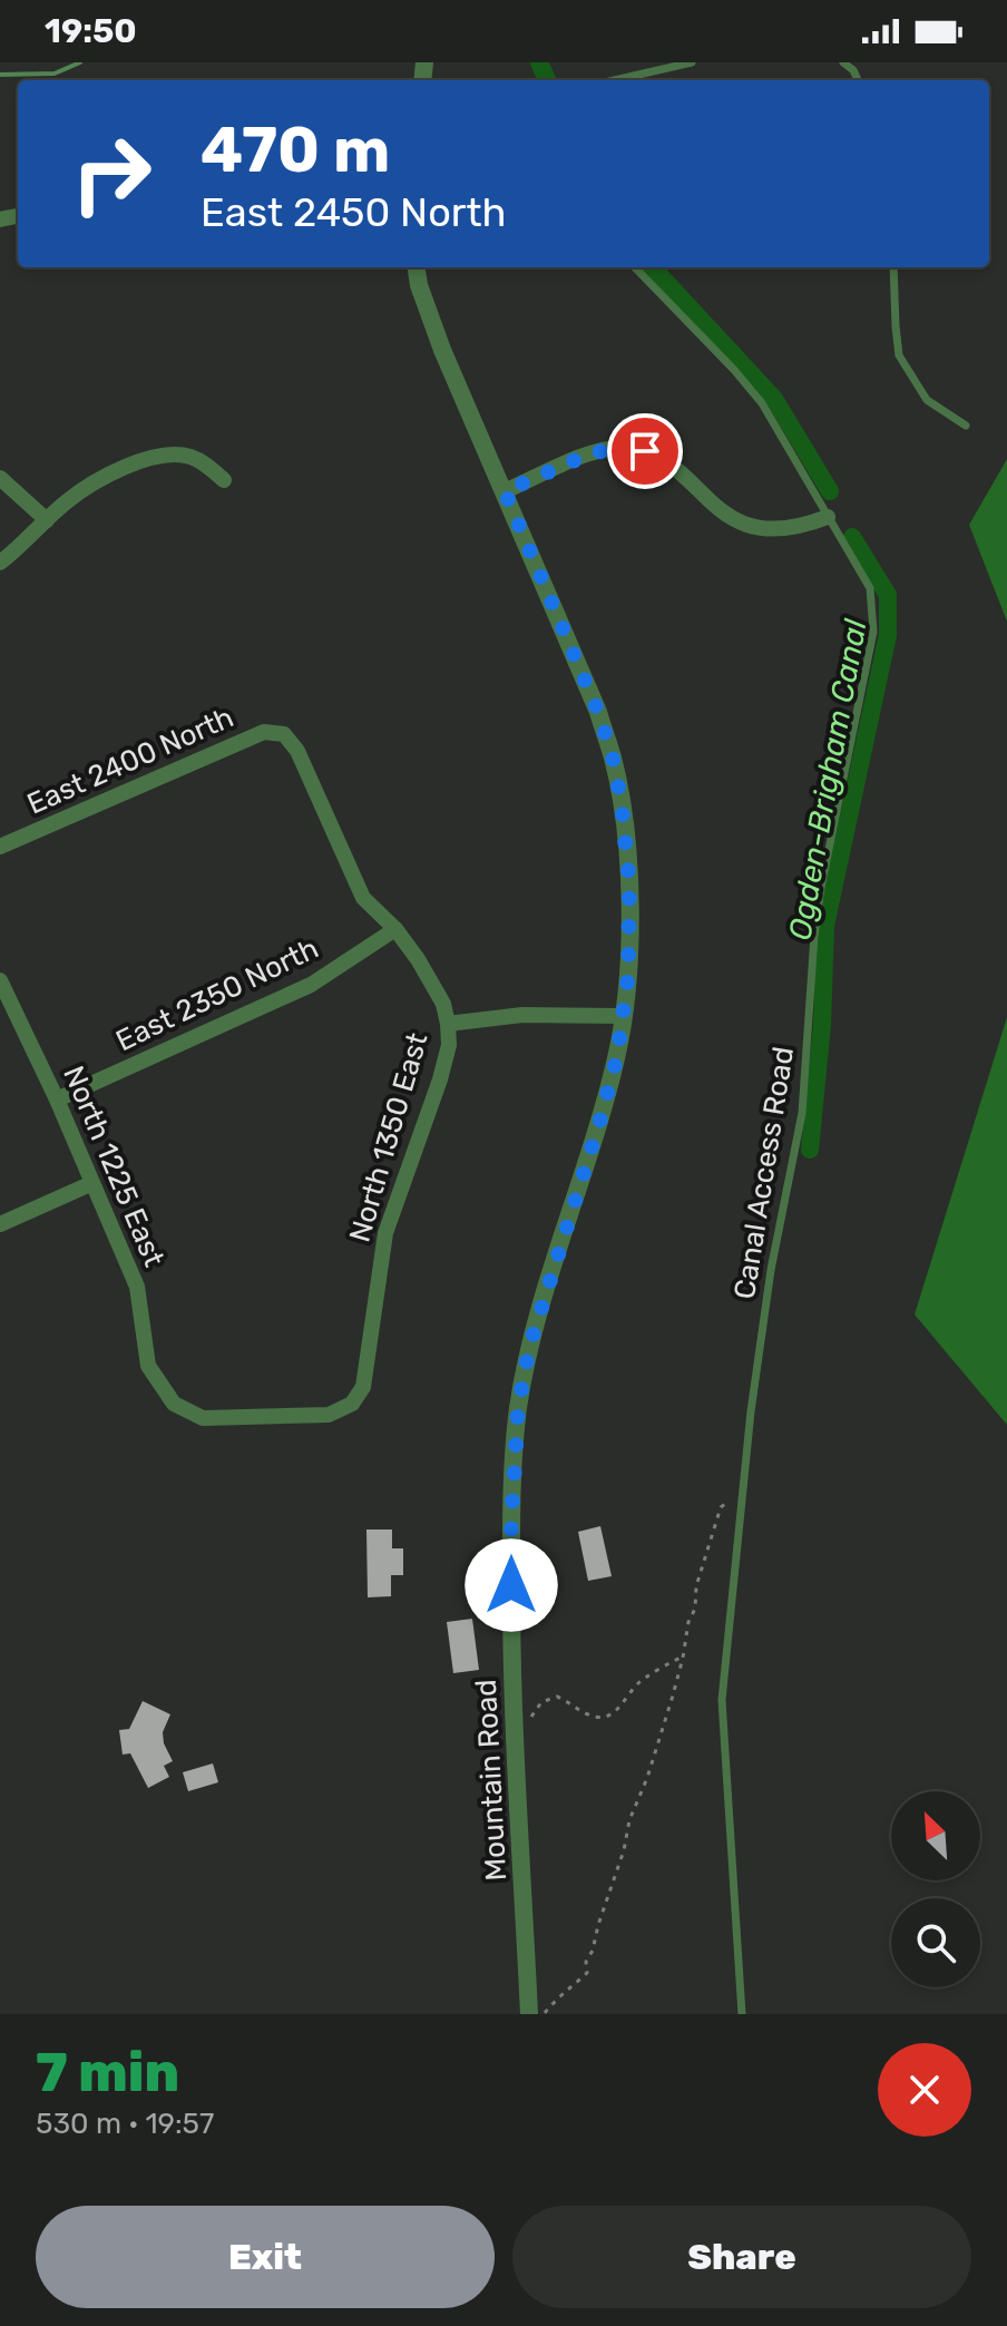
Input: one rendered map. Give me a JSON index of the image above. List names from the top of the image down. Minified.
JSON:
{"streets":{"street":["East 2400 North","East 2350 North","North 1350 East","North 1225 East","Mountain Road"],"lane":["Canal Access Road"]},"crossings":[["East 2400 North","North 1350 East"],["East 2350 North","North 1350 East"],["East 2350 North","North 1225 East"],["North 1350 East","North 1225 East"]],"water":["Ogden-Brigham Canal"],"north":"top left","page":{"status":"19:50","turn":["470 m","East 2450 North"],"heading":["7 min","530 m · 19:57"],"buttons":["Exit","Share"]}}
